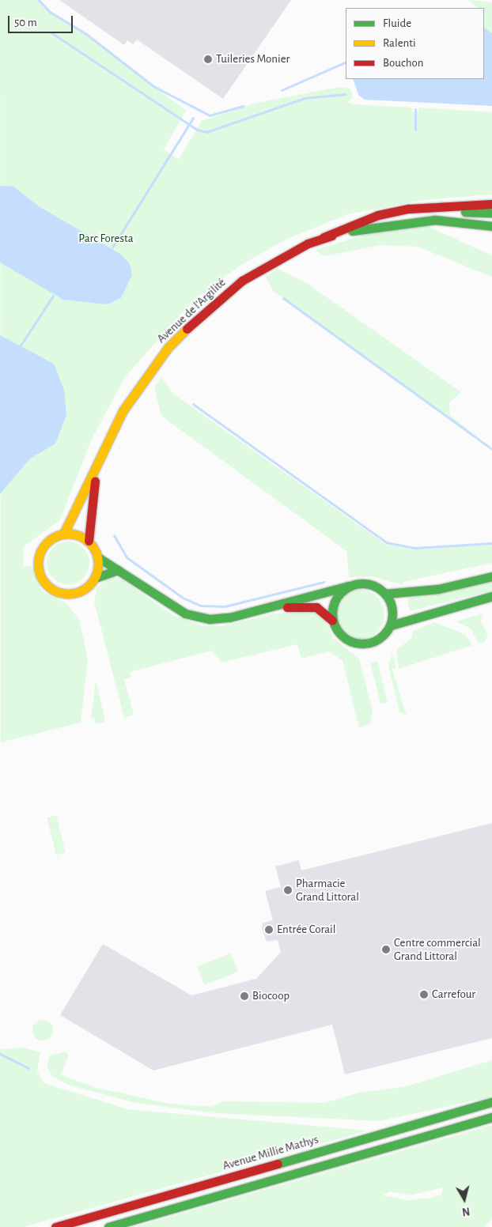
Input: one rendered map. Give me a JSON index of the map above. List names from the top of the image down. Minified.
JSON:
{"streets":{"main road":["Avenue de l'Argilité","Avenue Millie Mathys"]},"parks":["Parc Foresta"],"places":["Tuileries Monier","Pharmacie Grand Littoral","Entrée Corail","Centre commercial Grand Littoral","Carrefour","Biocoop"],"legend":["Fluide","Ralenti","Bouchon"],"scale_bar":"50 m","north":"bottom"}
